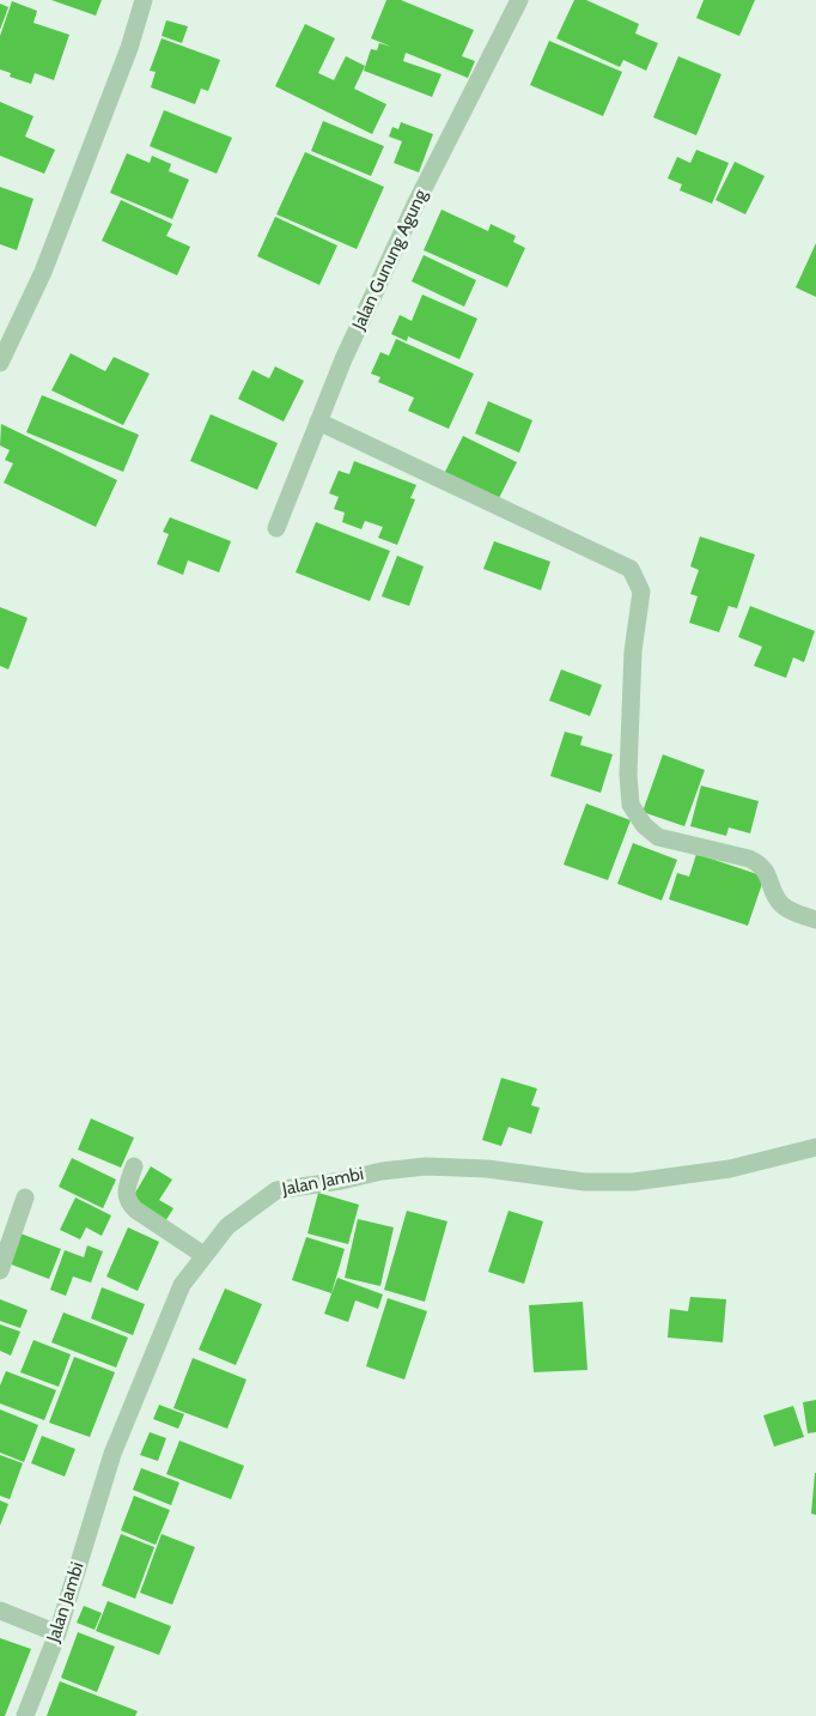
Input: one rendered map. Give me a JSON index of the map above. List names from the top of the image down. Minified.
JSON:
{"streets":{"street":["Jalan Gunung Agung","Jalan Jambi"]}}
